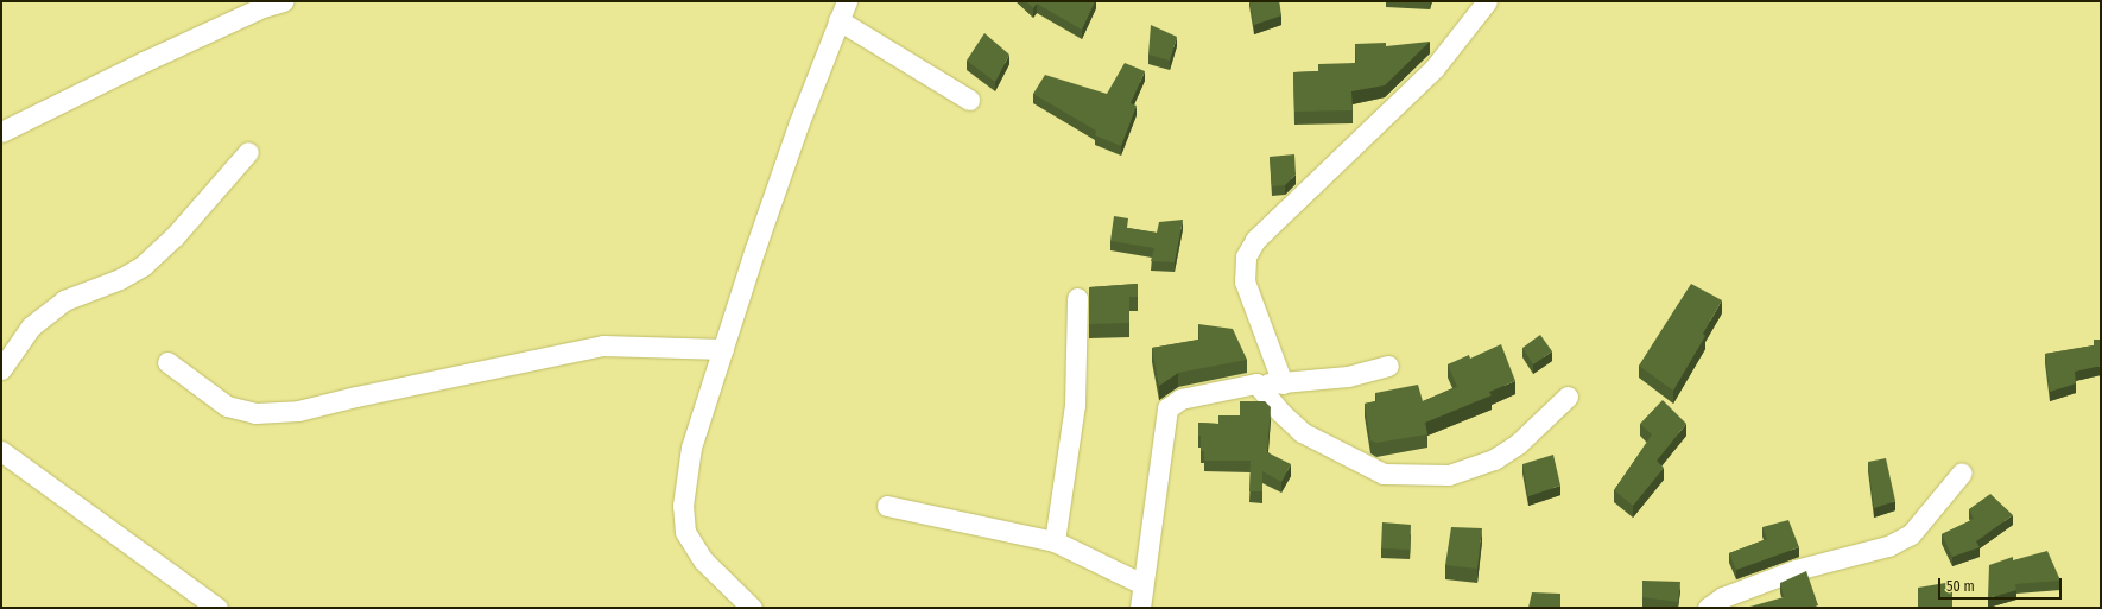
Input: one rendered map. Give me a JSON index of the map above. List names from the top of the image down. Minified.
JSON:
{"scale_bar":"50 m"}
